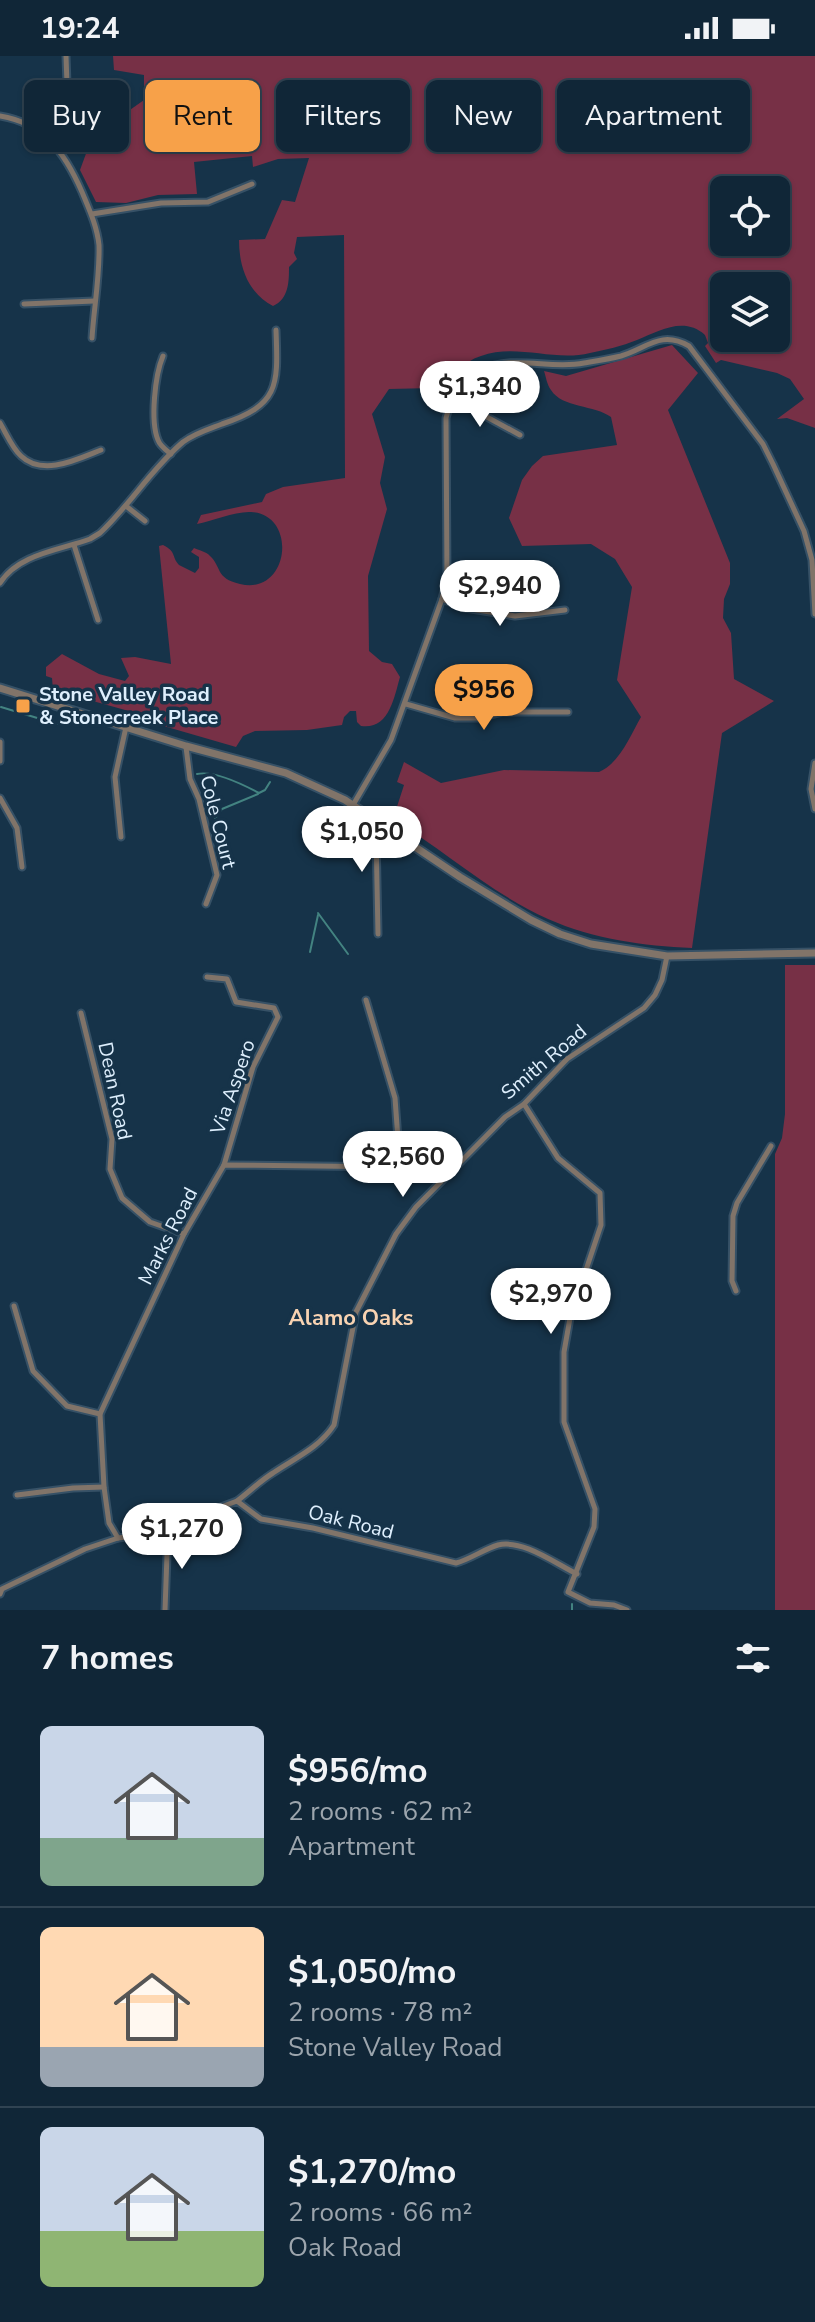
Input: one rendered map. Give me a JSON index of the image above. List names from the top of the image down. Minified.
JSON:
{"streets":{"street":["Cole Court","Smith Road","Via Aspero","Dean Road","Marks Road","Oak Road"]},"crossings":[["Smith Road","Oak Road"],["Via Aspero","Marks Road"],["Dean Road","Marks Road"]],"districts":["Alamo Oaks"],"places":{"transit":["Stone Valley Road & Stonecreek Place"]},"page":{"status":"19:24","chip":["Buy","Rent","Filters","New","Apartment"],"price":["$1,340","$2,940","$956","$1,050","$2,560","$2,970","$1,270"],"heading":"7 homes","list":[{"name":"$956/mo","note":"2 rooms · 62 m² · Apartment"},{"name":"$1,050/mo","note":"2 rooms · 78 m² · Stone Valley Road"},{"name":"$1,270/mo","note":"2 rooms · 66 m² · Oak Road"}]}}
